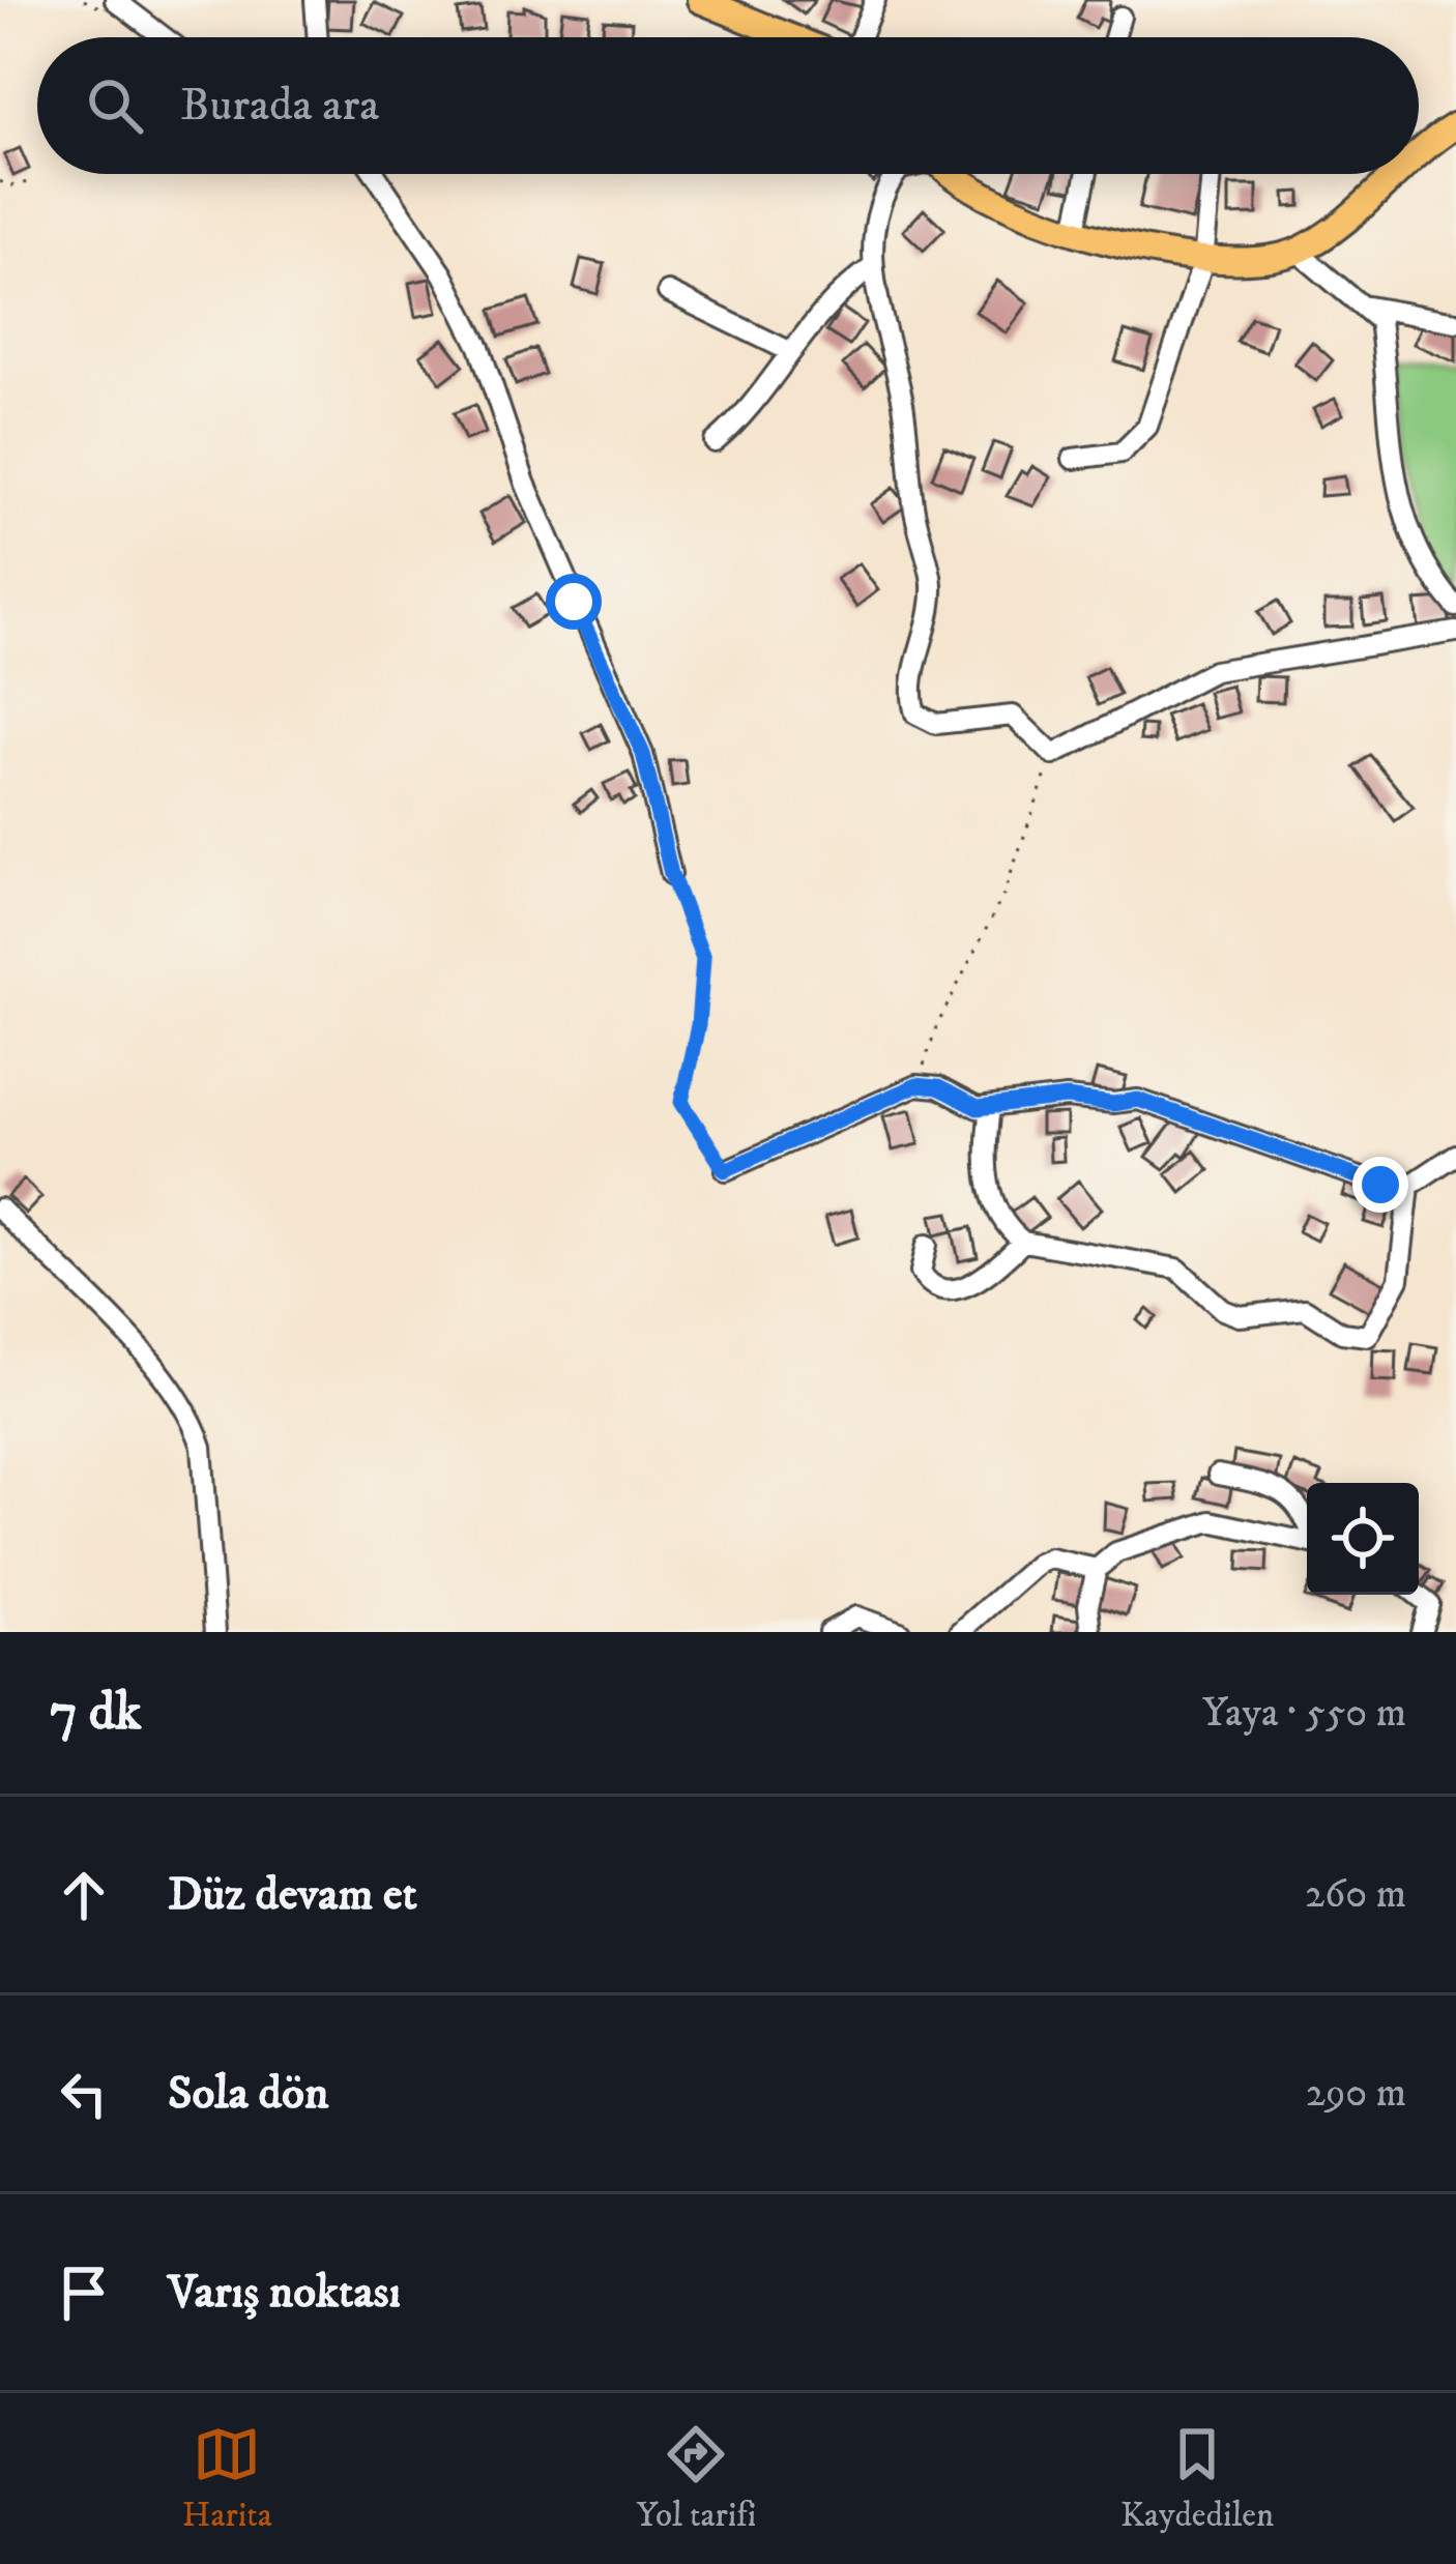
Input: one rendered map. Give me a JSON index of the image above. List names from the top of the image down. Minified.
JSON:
{"page":{"search":"Burada ara","heading":["7 dk","Yaya · 550 m"],"list":[["Düz devam et","260 m"],["Sola dön","290 m"],"Varış noktası"],"nav":["Harita","Yol tarifi","Kaydedilen"]}}
